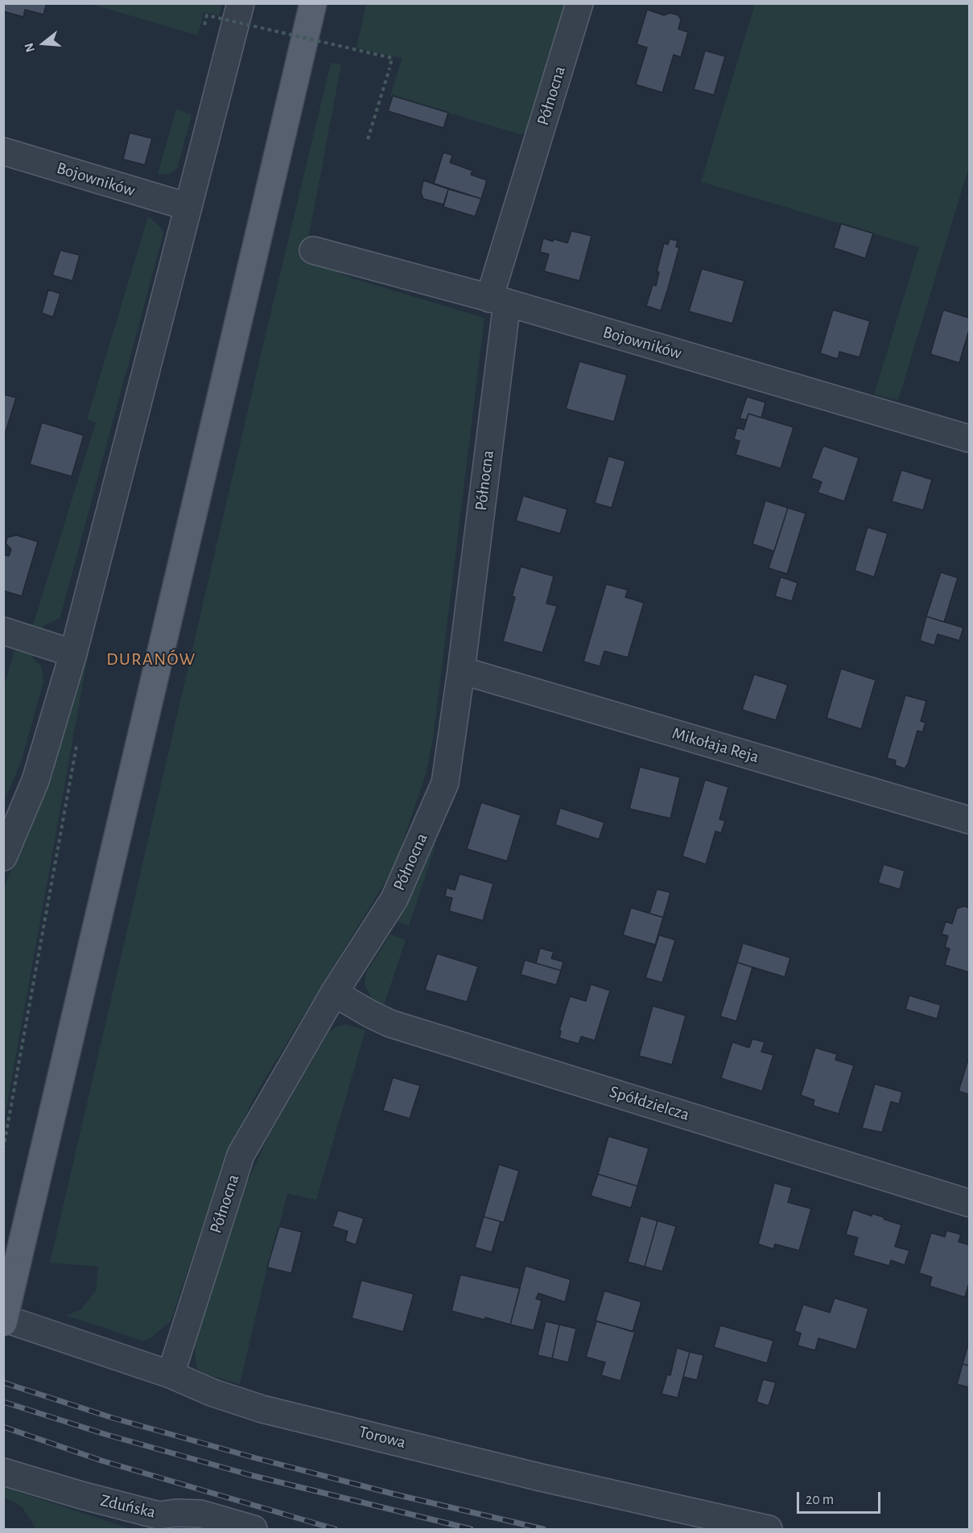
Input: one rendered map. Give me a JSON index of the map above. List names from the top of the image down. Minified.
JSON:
{"streets":{"street":["Północna","Bojowników","Mikołaja Reja","Spółdzielcza","Torowa","Zduńska"]},"crossings":[["Północna","Bojowników"],["Północna","Mikołaja Reja"],["Północna","Spółdzielcza"],["Północna","Torowa"]],"districts":["DURANÓW"],"scale_bar":"20 m","north":"left"}
